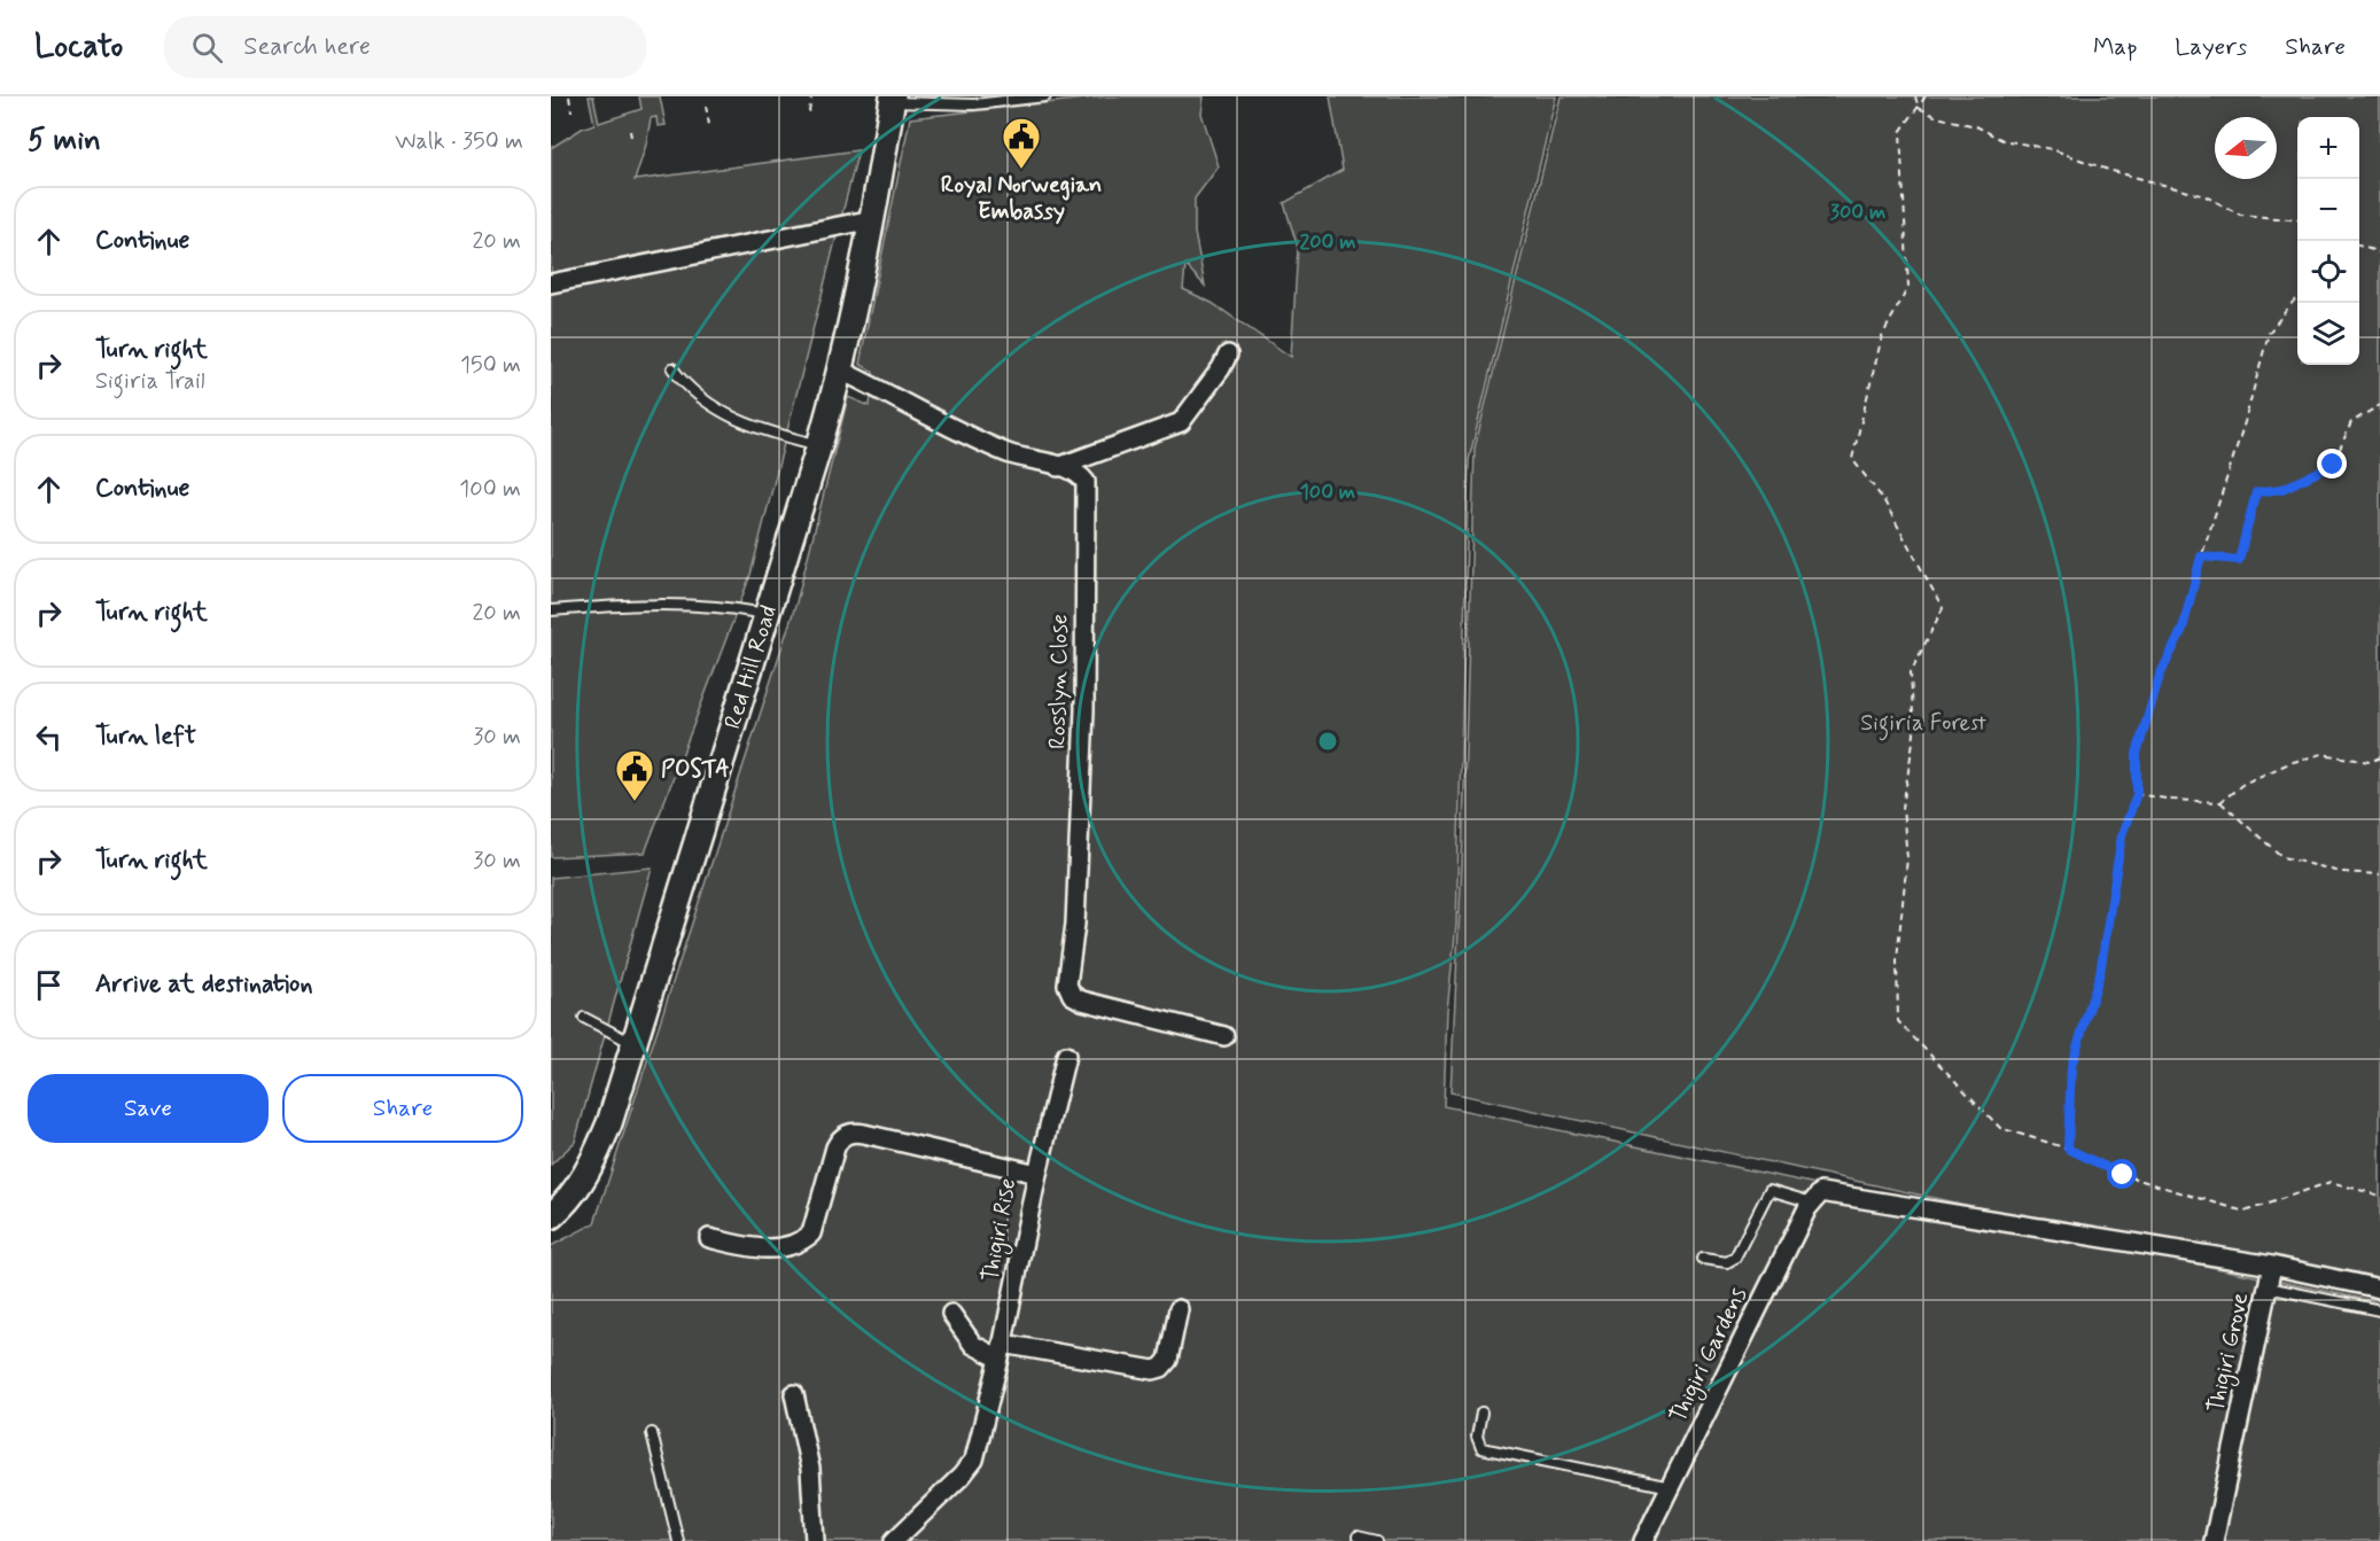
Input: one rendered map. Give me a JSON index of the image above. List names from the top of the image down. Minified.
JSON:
{"streets":{"main road":["Red Hill Road"],"street":["Rosslyn Close","Thigiri Rise","Thigiri Grove","Thigiri Gardens"]},"crossings":[["Red Hill Road","Rosslyn Close"]],"parks":["Sigiria Forest"],"places":{"public building":["Royal Norwegian Embassy","POSTA"]},"north":"left","page":{"header":"Locato","search":"Search here","nav":["Map","Layers","Share"],"heading":["5 min","Walk · 350 m"],"map_buttons":["+","−"],"list":[["Continue","20 m"],["Turn right","Sigiria Trail","150 m"],["Continue","100 m"],["Turn right","20 m"],["Turn left","30 m"],["Turn right","30 m"],"Arrive at destination"],"buttons":["Save","Share"]},"rings":["300 m","200 m","100 m"]}
